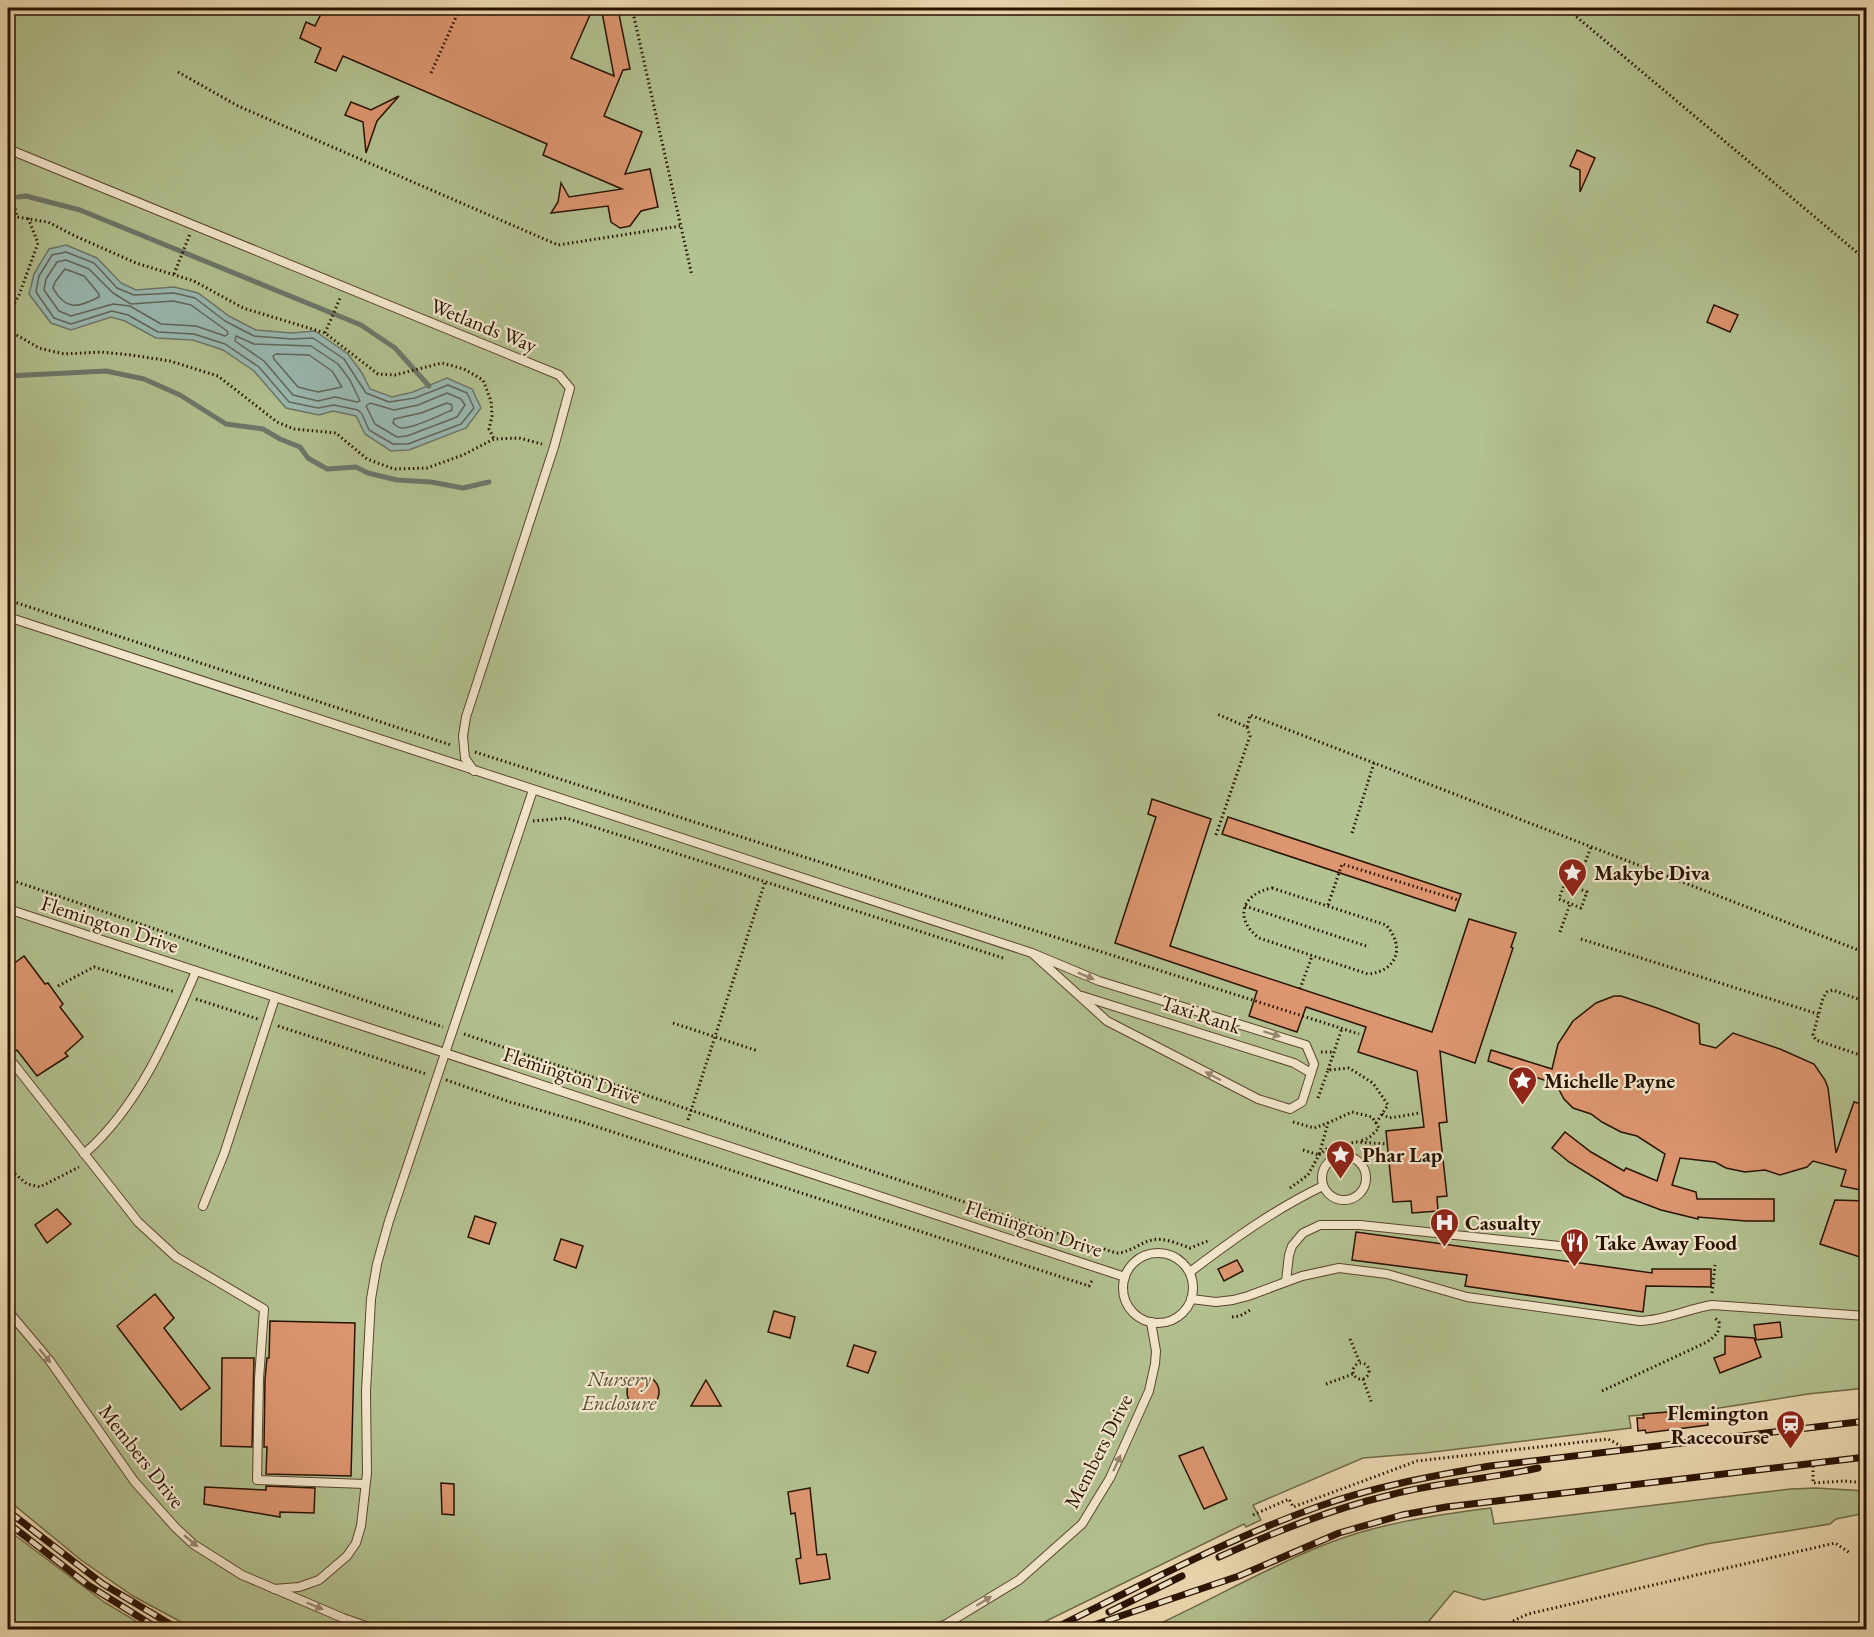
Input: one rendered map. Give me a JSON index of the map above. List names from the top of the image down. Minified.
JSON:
{"streets":{"lane":["Wetlands Way","Flemington Drive","Taxi Rank","Members Drive"]},"crossings":[["Flemington Drive","Members Drive"]],"parks":["Nursery Enclosure"],"places":{"place":["Makybe Diva","Michelle Payne","Phar Lap"],"hospital":["Casualty"],"restaurant":["Take Away Food"],"station":["Flemington Racecourse"]}}
